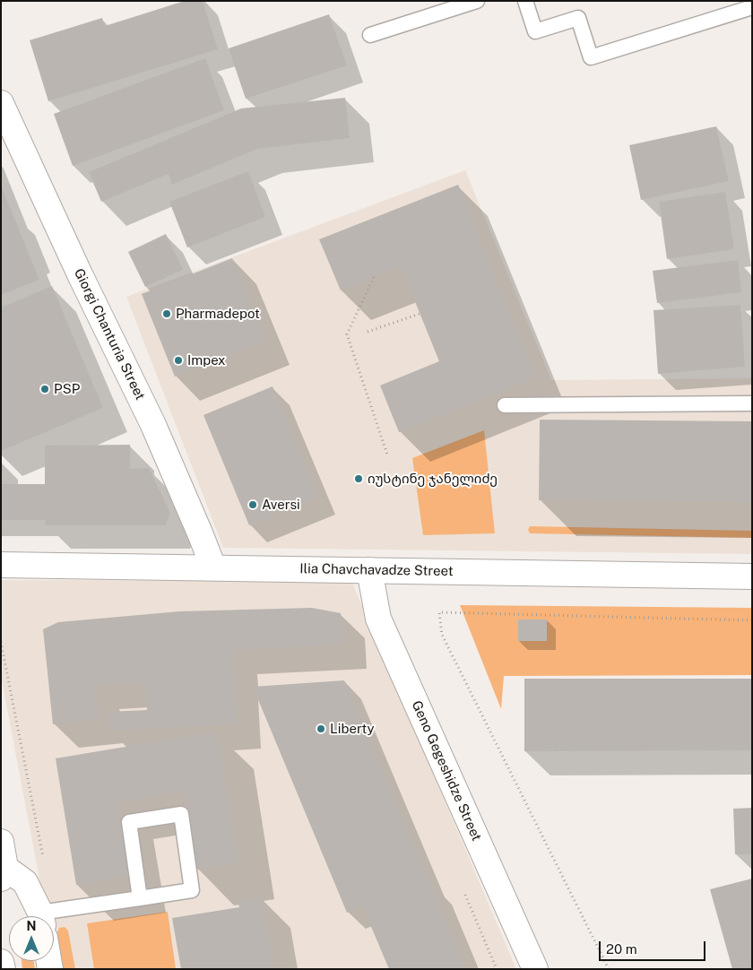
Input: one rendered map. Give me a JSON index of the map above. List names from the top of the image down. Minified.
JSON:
{"streets":{"street":["Giorgi Chanturia Street","Ilia Chavchavadze Street","Geno Gegeshidze Street"]},"crossings":[["Giorgi Chanturia Street","Ilia Chavchavadze Street"],["Ilia Chavchavadze Street","Geno Gegeshidze Street"]],"places":["Pharmadepot","Impex","PSP","იუსტინე ჯანელიძე","Aversi","Liberty"],"scale_bar":"20 m","north":"top"}
